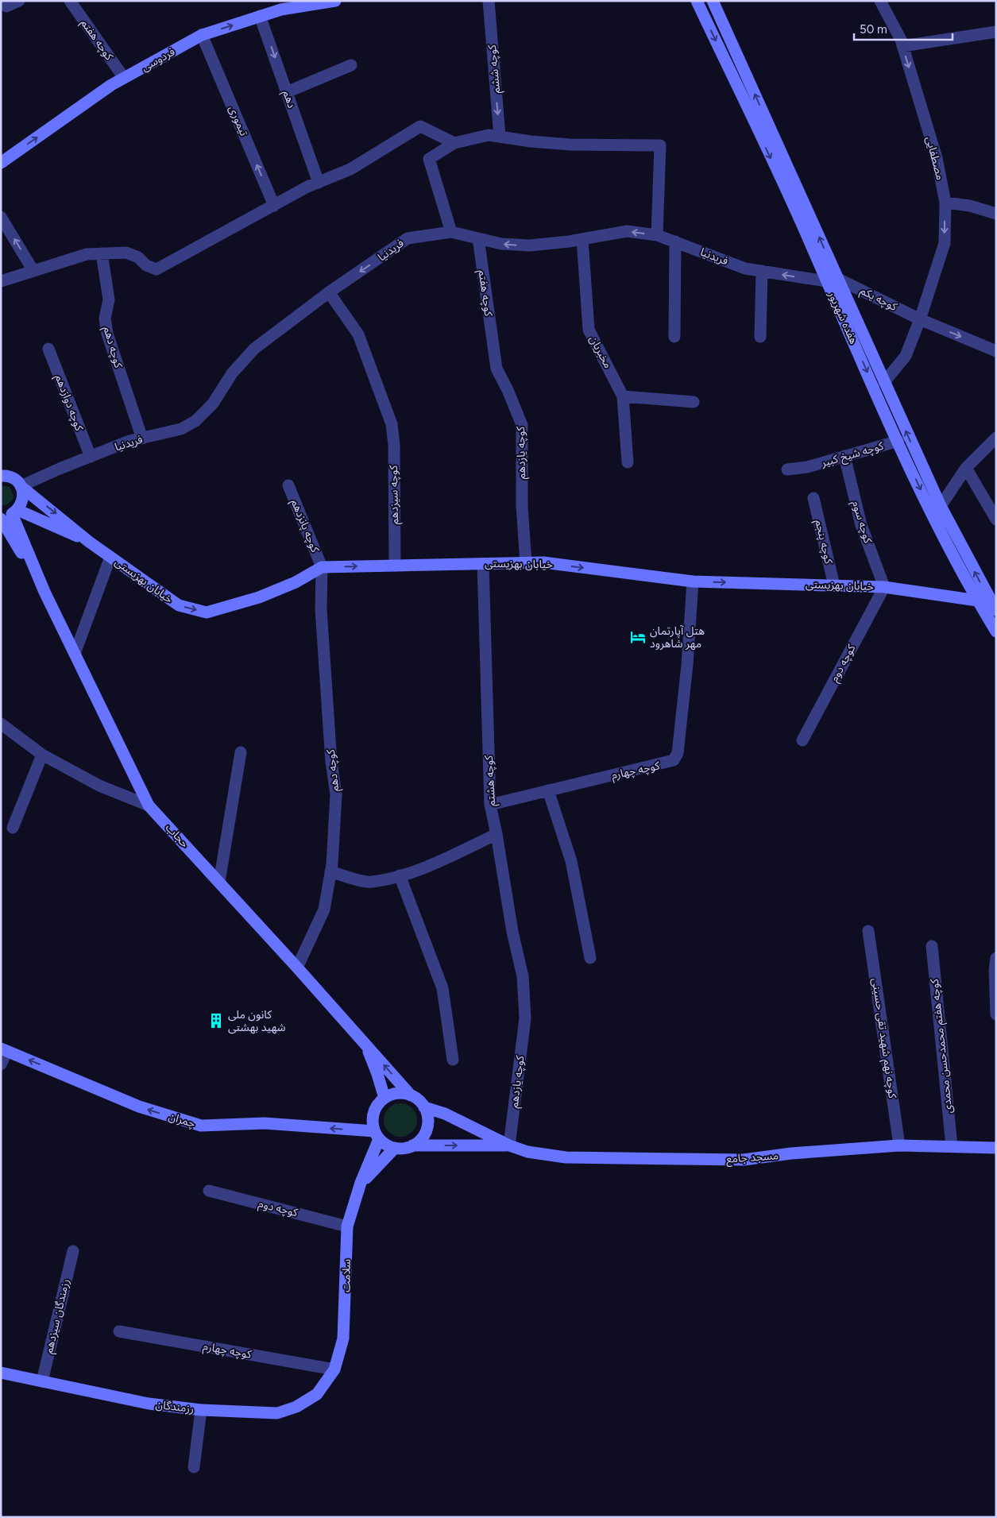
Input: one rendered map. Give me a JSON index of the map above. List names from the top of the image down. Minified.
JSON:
{"streets":{"street":["کوچه هفتم","فردوسی","کوچه ششم","دهم","تیموری","مصطفایی","فریدنیا","کوچه یکم","هفده شهریور","کوچه دهم","مخبریان","کوچه دوازدهم","کوچه یازدهم","کوچه شیخ کبیر","کوچه سیزدهم","کوچه سوم","کوچه پانزدهم","کوچه پنجم","خیابان بهزیستی","کوچه دوم","کوچه چهارم","کوچه هشتم","حجاب","کوچه نهم شهید تقی حسینی","کوچه هفتم محمدحسن محمدی","چمران","مسجد جامع","سلامت","رزمندگان سیزدهم","رزمندگان"]},"crossings":[["کوچه هفتم","فردوسی"],["کوچه هفتم","فریدنیا"],["کوچه هفتم","کوچه یازدهم"],["فردوسی","دهم"],["فردوسی","تیموری"],["مصطفایی","کوچه یکم"],["فریدنیا","کوچه یکم"],["فریدنیا","هفده شهریور"],["فریدنیا","کوچه دهم"],["فریدنیا","مخبریان"],["فریدنیا","کوچه دوازدهم"],["فریدنیا","کوچه سیزدهم"],["فریدنیا","خیابان بهزیستی"],["کوچه یکم","هفده شهریور"],["هفده شهریور","کوچه شیخ کبیر"],["هفده شهریور","خیابان بهزیستی"],["کوچه دهم","کوچه پانزدهم"],["کوچه دهم","خیابان بهزیستی"],["کوچه دهم","حجاب"],["کوچه یازدهم","خیابان بهزیستی"],["کوچه یازدهم","کوچه هشتم"],["کوچه یازدهم","مسجد جامع"],["کوچه شیخ کبیر","کوچه سوم"],["کوچه سیزدهم","خیابان بهزیستی"],["کوچه سوم","خیابان بهزیستی"],["کوچه سوم","کوچه دوم"],["کوچه پانزدهم","خیابان بهزیستی"],["کوچه پنجم","خیابان بهزیستی"],["خیابان بهزیستی","کوچه دوم"],["خیابان بهزیستی","کوچه چهارم"],["خیابان بهزیستی","کوچه هشتم"],["خیابان بهزیستی","حجاب"],["کوچه دوم","سلامت"],["کوچه چهارم","کوچه هشتم"],["کوچه چهارم","سلامت"],["کوچه چهارم","رزمندگان"],["حجاب","چمران"],["حجاب","سلامت"],["کوچه نهم شهید تقی حسینی","مسجد جامع"],["کوچه هفتم محمدحسن محمدی","مسجد جامع"],["چمران","سلامت"],["سلامت","رزمندگان"],["رزمندگان سیزدهم","رزمندگان"]],"one_way":["فردوسی","کوچه ششم","دهم","تیموری","مصطفایی","کوچه یکم","خیابان بهزیستی","چمران"],"places":{"hotel":["هتل آپارتمان مهر شاهرود"],"building":["کانون ملی شهید بهشتی"]},"scale_bar":"50 m"}
